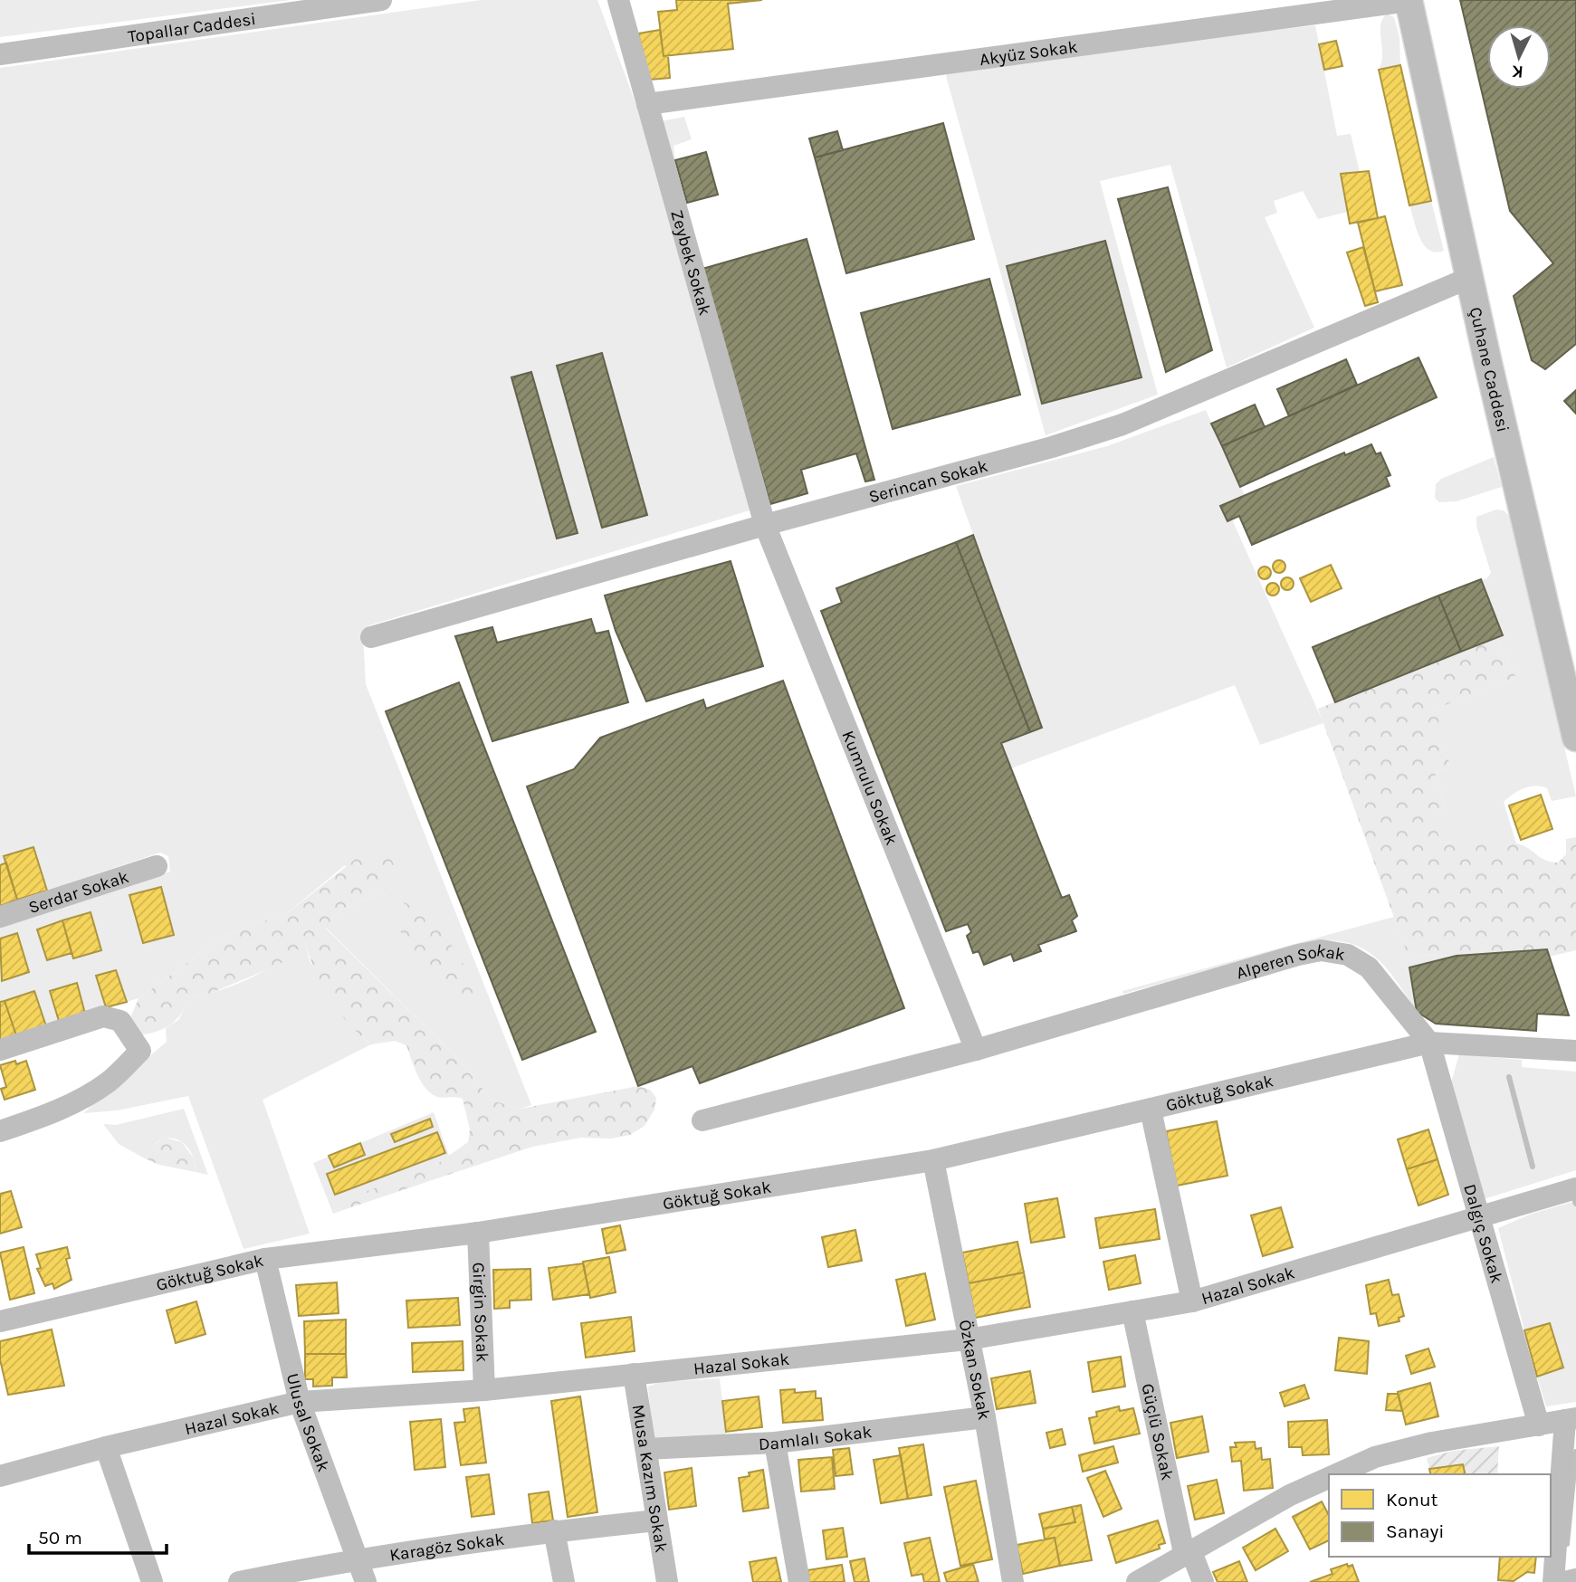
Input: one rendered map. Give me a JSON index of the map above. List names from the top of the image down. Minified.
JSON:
{"streets":{"main road":["Çuhane Caddesi"],"street":["Topallar Caddesi","Akyüz Sokak","Zeybek Sokak","Serincan Sokak","Kumrulu Sokak","Serdar Sokak","Alperen Sokak","Göktuğ Sokak","Dalgıç Sokak","Hazal Sokak","Girgin Sokak","Özkan Sokak","Ulusal Sokak","Güçlü Sokak","Damlalı Sokak","Musa Kazım Sokak","Karagöz Sokak"]},"crossings":[["Akyüz Sokak","Zeybek Sokak"],["Akyüz Sokak","Çuhane Caddesi"],["Zeybek Sokak","Serincan Sokak"],["Zeybek Sokak","Kumrulu Sokak"],["Çuhane Caddesi","Serincan Sokak"],["Serincan Sokak","Kumrulu Sokak"],["Kumrulu Sokak","Alperen Sokak"],["Alperen Sokak","Göktuğ Sokak"],["Alperen Sokak","Dalgıç Sokak"],["Göktuğ Sokak","Dalgıç Sokak"],["Göktuğ Sokak","Girgin Sokak"],["Göktuğ Sokak","Özkan Sokak"],["Göktuğ Sokak","Ulusal Sokak"],["Dalgıç Sokak","Hazal Sokak"],["Hazal Sokak","Girgin Sokak"],["Hazal Sokak","Özkan Sokak"],["Hazal Sokak","Ulusal Sokak"],["Hazal Sokak","Güçlü Sokak"],["Hazal Sokak","Musa Kazım Sokak"],["Özkan Sokak","Damlalı Sokak"],["Ulusal Sokak","Karagöz Sokak"],["Damlalı Sokak","Musa Kazım Sokak"],["Musa Kazım Sokak","Karagöz Sokak"]],"legend":["Konut","Sanayi"],"scale_bar":"50 m","north":"bottom"}
